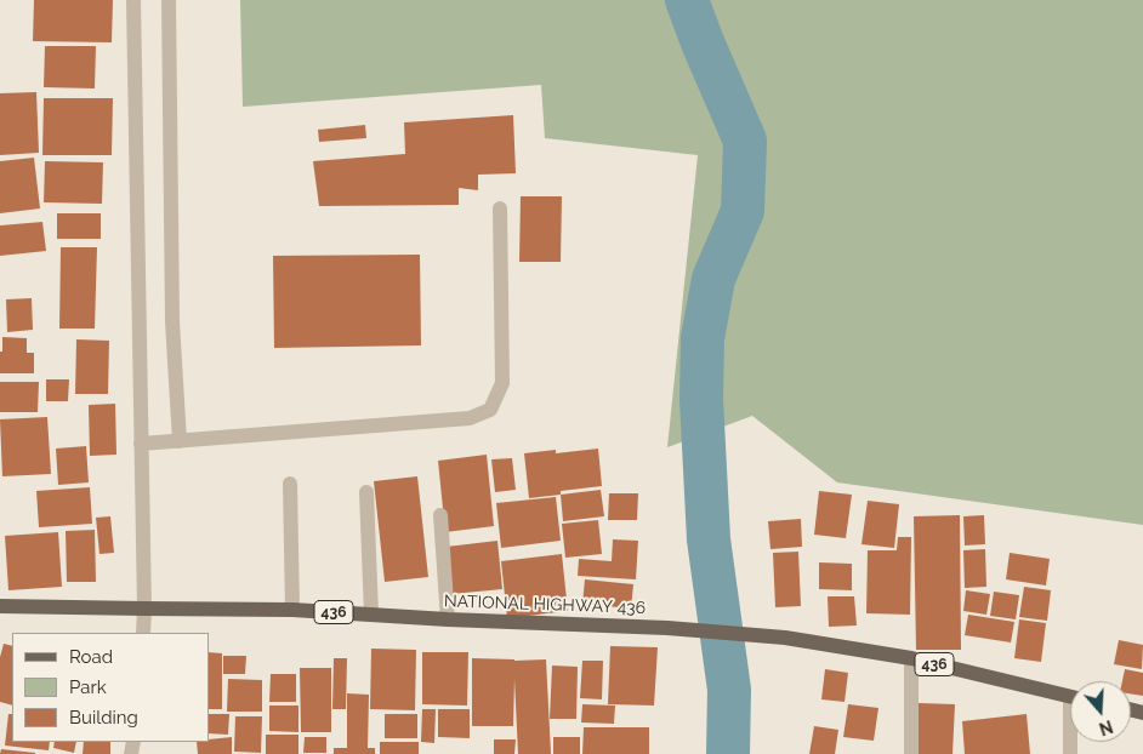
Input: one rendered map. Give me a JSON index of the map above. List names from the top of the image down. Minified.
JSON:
{"streets":{"main road":["NATIONAL HIGHWAY 436","436"]},"legend":["Road","Park","Building"],"north":"bottom"}
